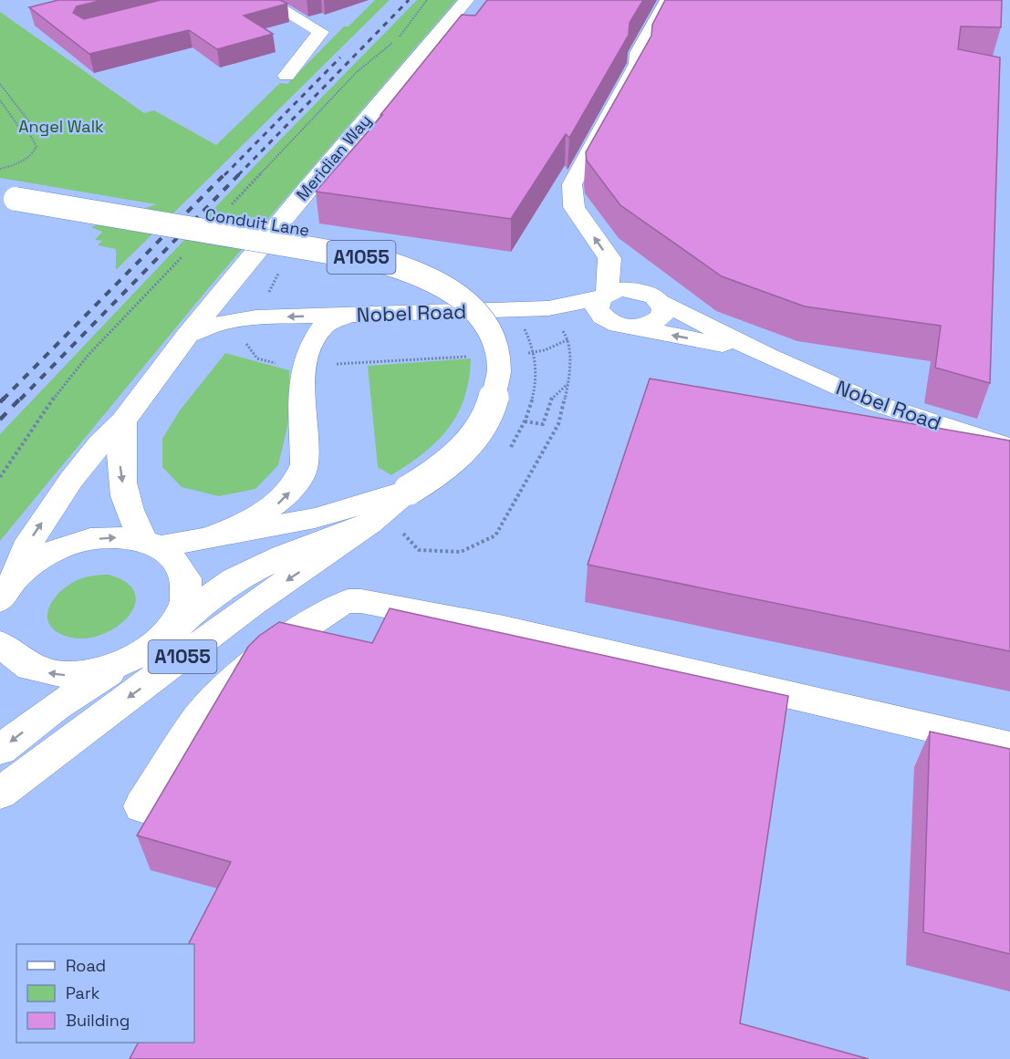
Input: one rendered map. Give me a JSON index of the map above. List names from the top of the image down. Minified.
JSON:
{"streets":{"main road":["Meridian Way","Conduit Lane","A1055","Nobel Road"]},"crossings":[["Meridian Way","Conduit Lane"],["Conduit Lane","A1055"],["Conduit Lane","Nobel Road"]],"parks":["Angel Walk"],"legend":["Road","Park","Building"]}
